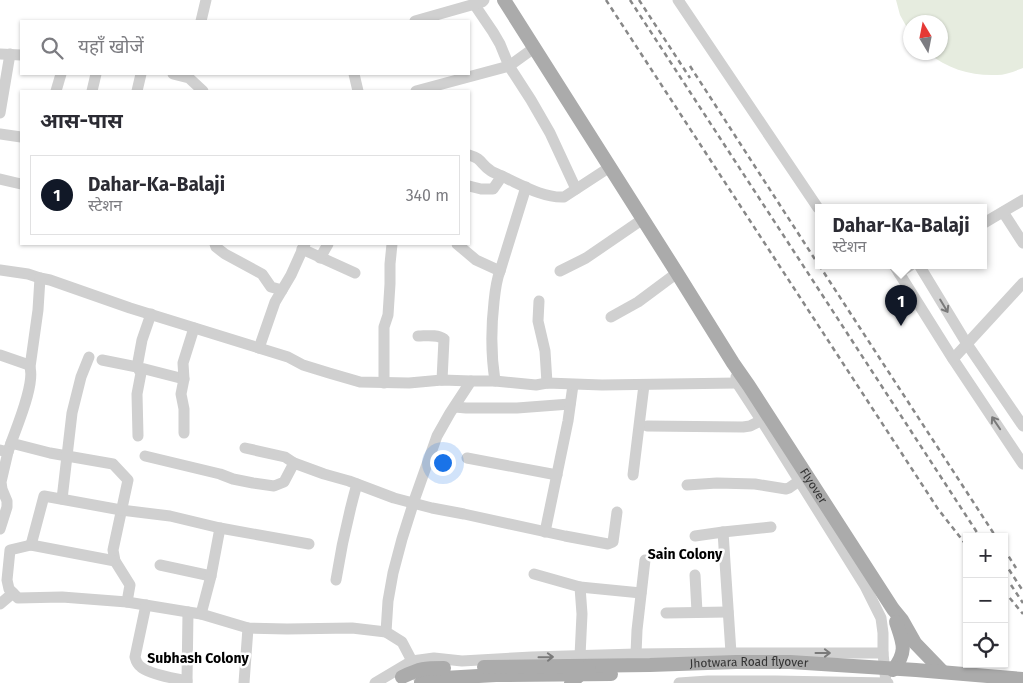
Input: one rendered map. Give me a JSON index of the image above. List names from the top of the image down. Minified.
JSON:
{"streets":{"main road":["Flyover","Jhotwara Road flyover"]},"crossings":[["Flyover","Jhotwara Road flyover"]],"districts":["Sain Colony","Subhash Colony"],"north":"top","page":{"search":"यहाँ खोजें","heading":"आस-पास","list":[{"mark":"1","name":"Dahar-Ka-Balaji","note":"स्टेशन","value":"340 m"}],"popup":["Dahar-Ka-Balaji","स्टेशन"],"pins":"1","map_buttons":["+","−"]}}
